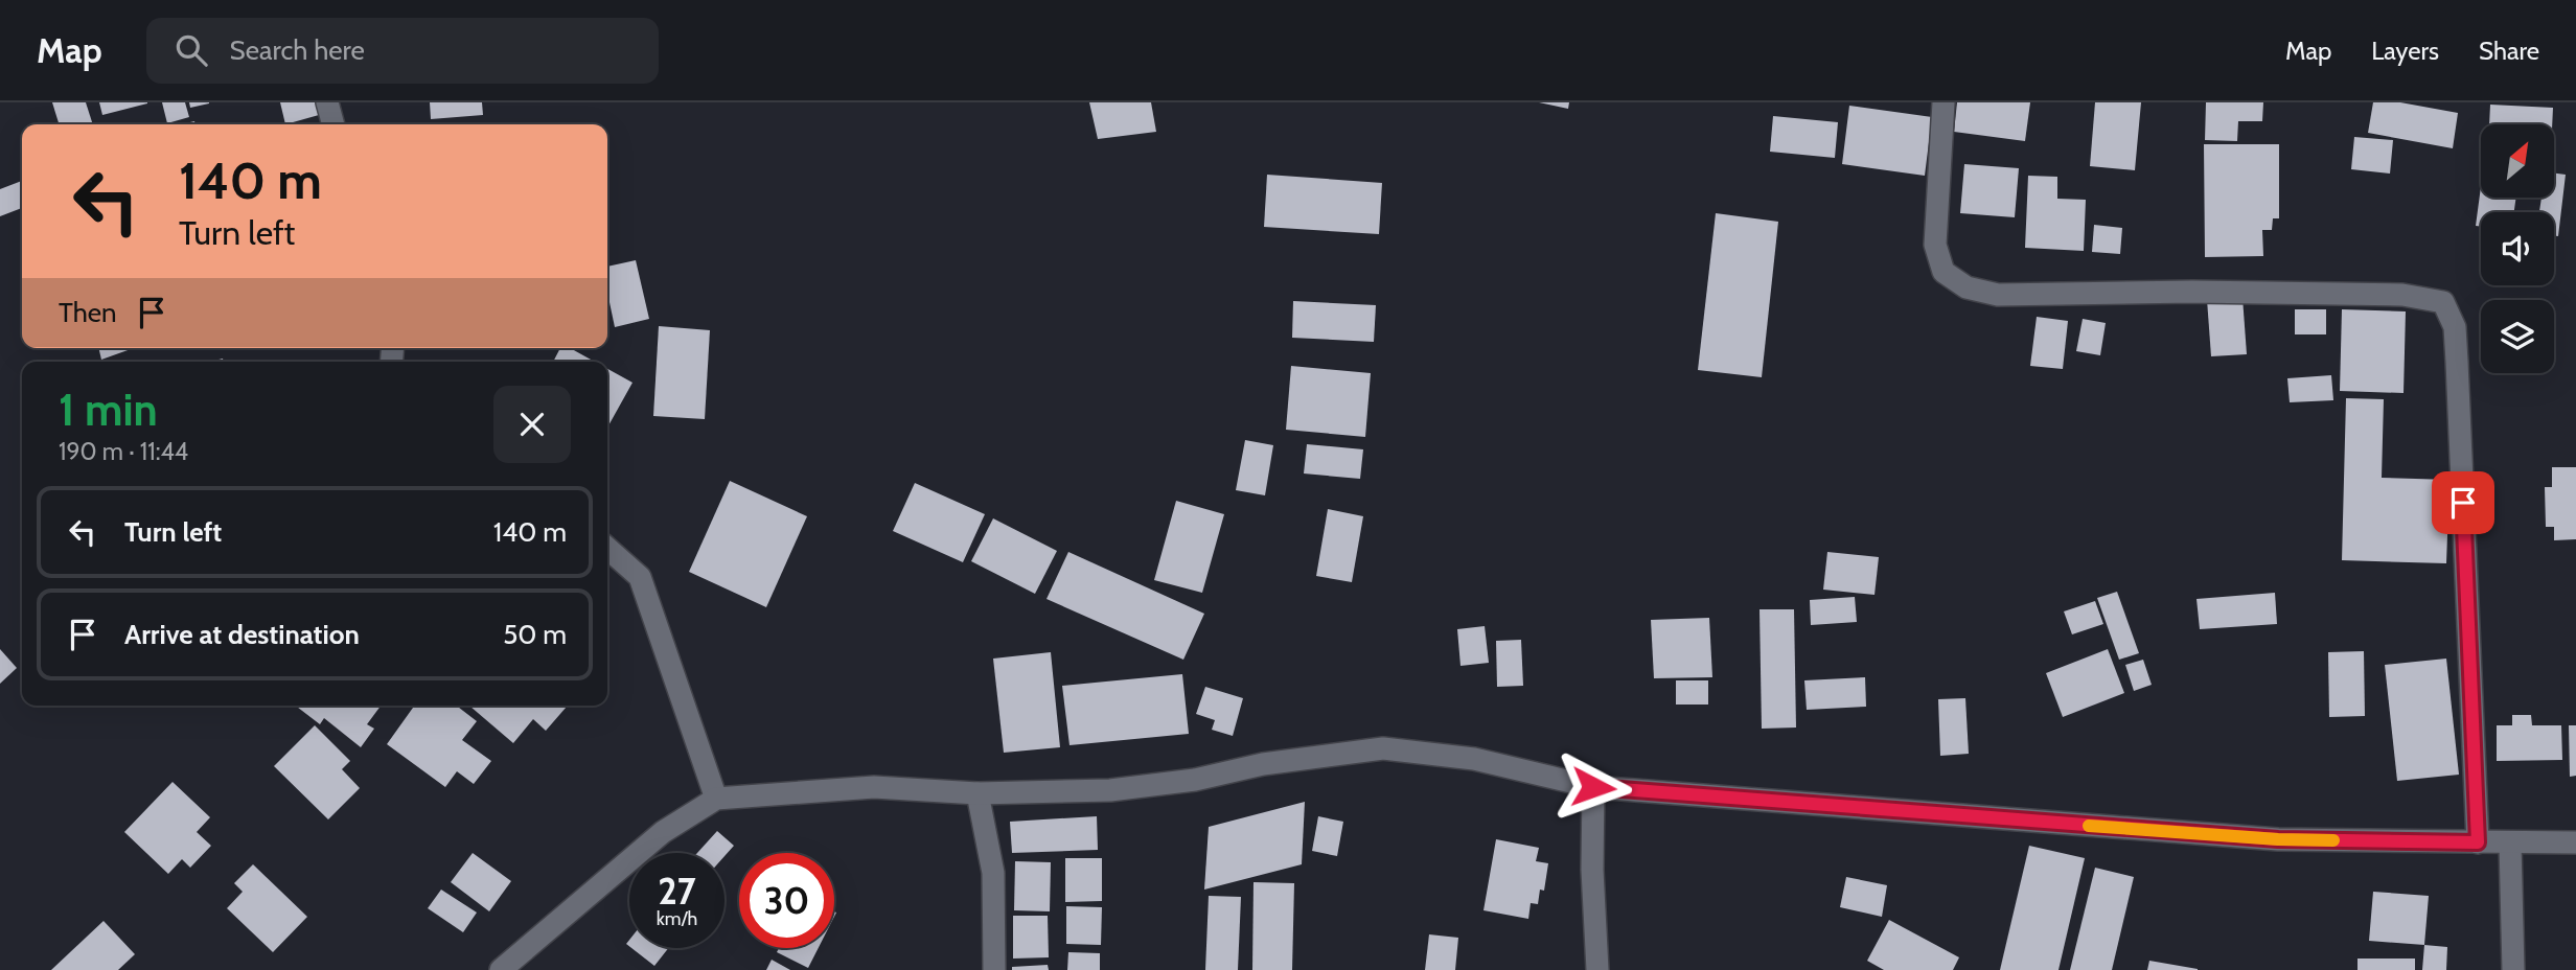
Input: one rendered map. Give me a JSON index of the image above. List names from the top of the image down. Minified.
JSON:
{"north":"top right","page":{"header":"Map","search":"Search here","nav":["Map","Layers","Share"],"turn":["140 m","Turn left"],"then":"Then","heading":["1 min","190 m · 11:44"],"list":[{"name":"Turn left","value":"140 m"},{"name":"Arrive at destination","value":"50 m"}],"speed":"27 km/h","limit":"30"}}
